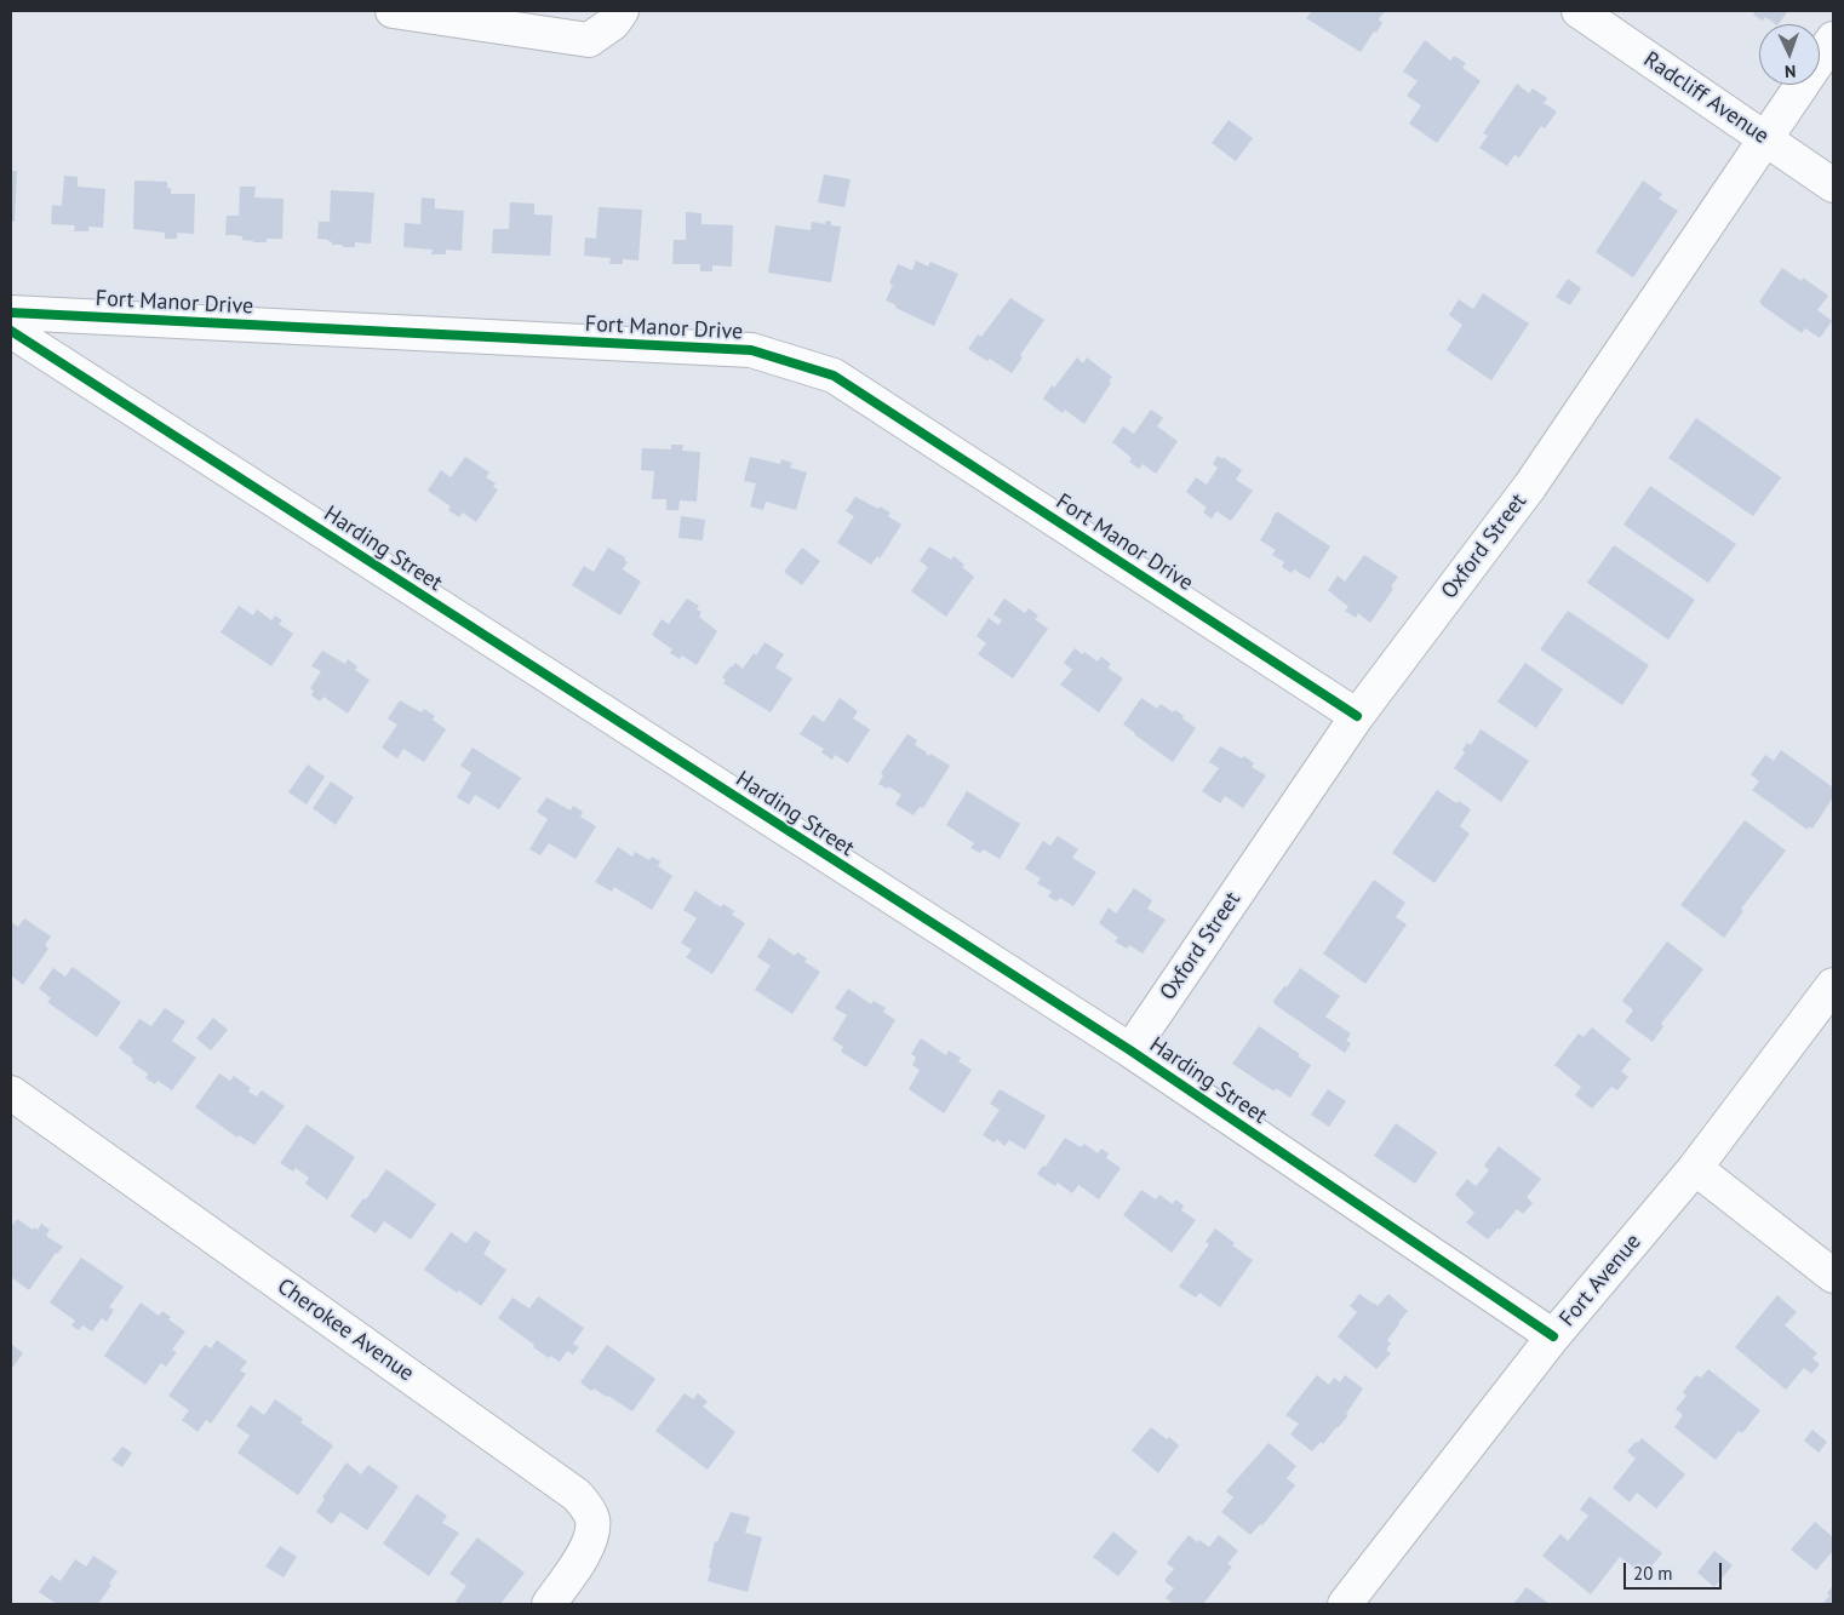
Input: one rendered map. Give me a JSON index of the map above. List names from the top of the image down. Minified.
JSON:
{"streets":{"street":["Radcliff Avenue","Fort Manor Drive","Oxford Street","Harding Street","Fort Avenue","Cherokee Avenue"]},"crossings":[["Radcliff Avenue","Oxford Street"],["Fort Manor Drive","Oxford Street"],["Oxford Street","Harding Street"],["Harding Street","Fort Avenue"]],"scale_bar":"20 m","north":"bottom"}
